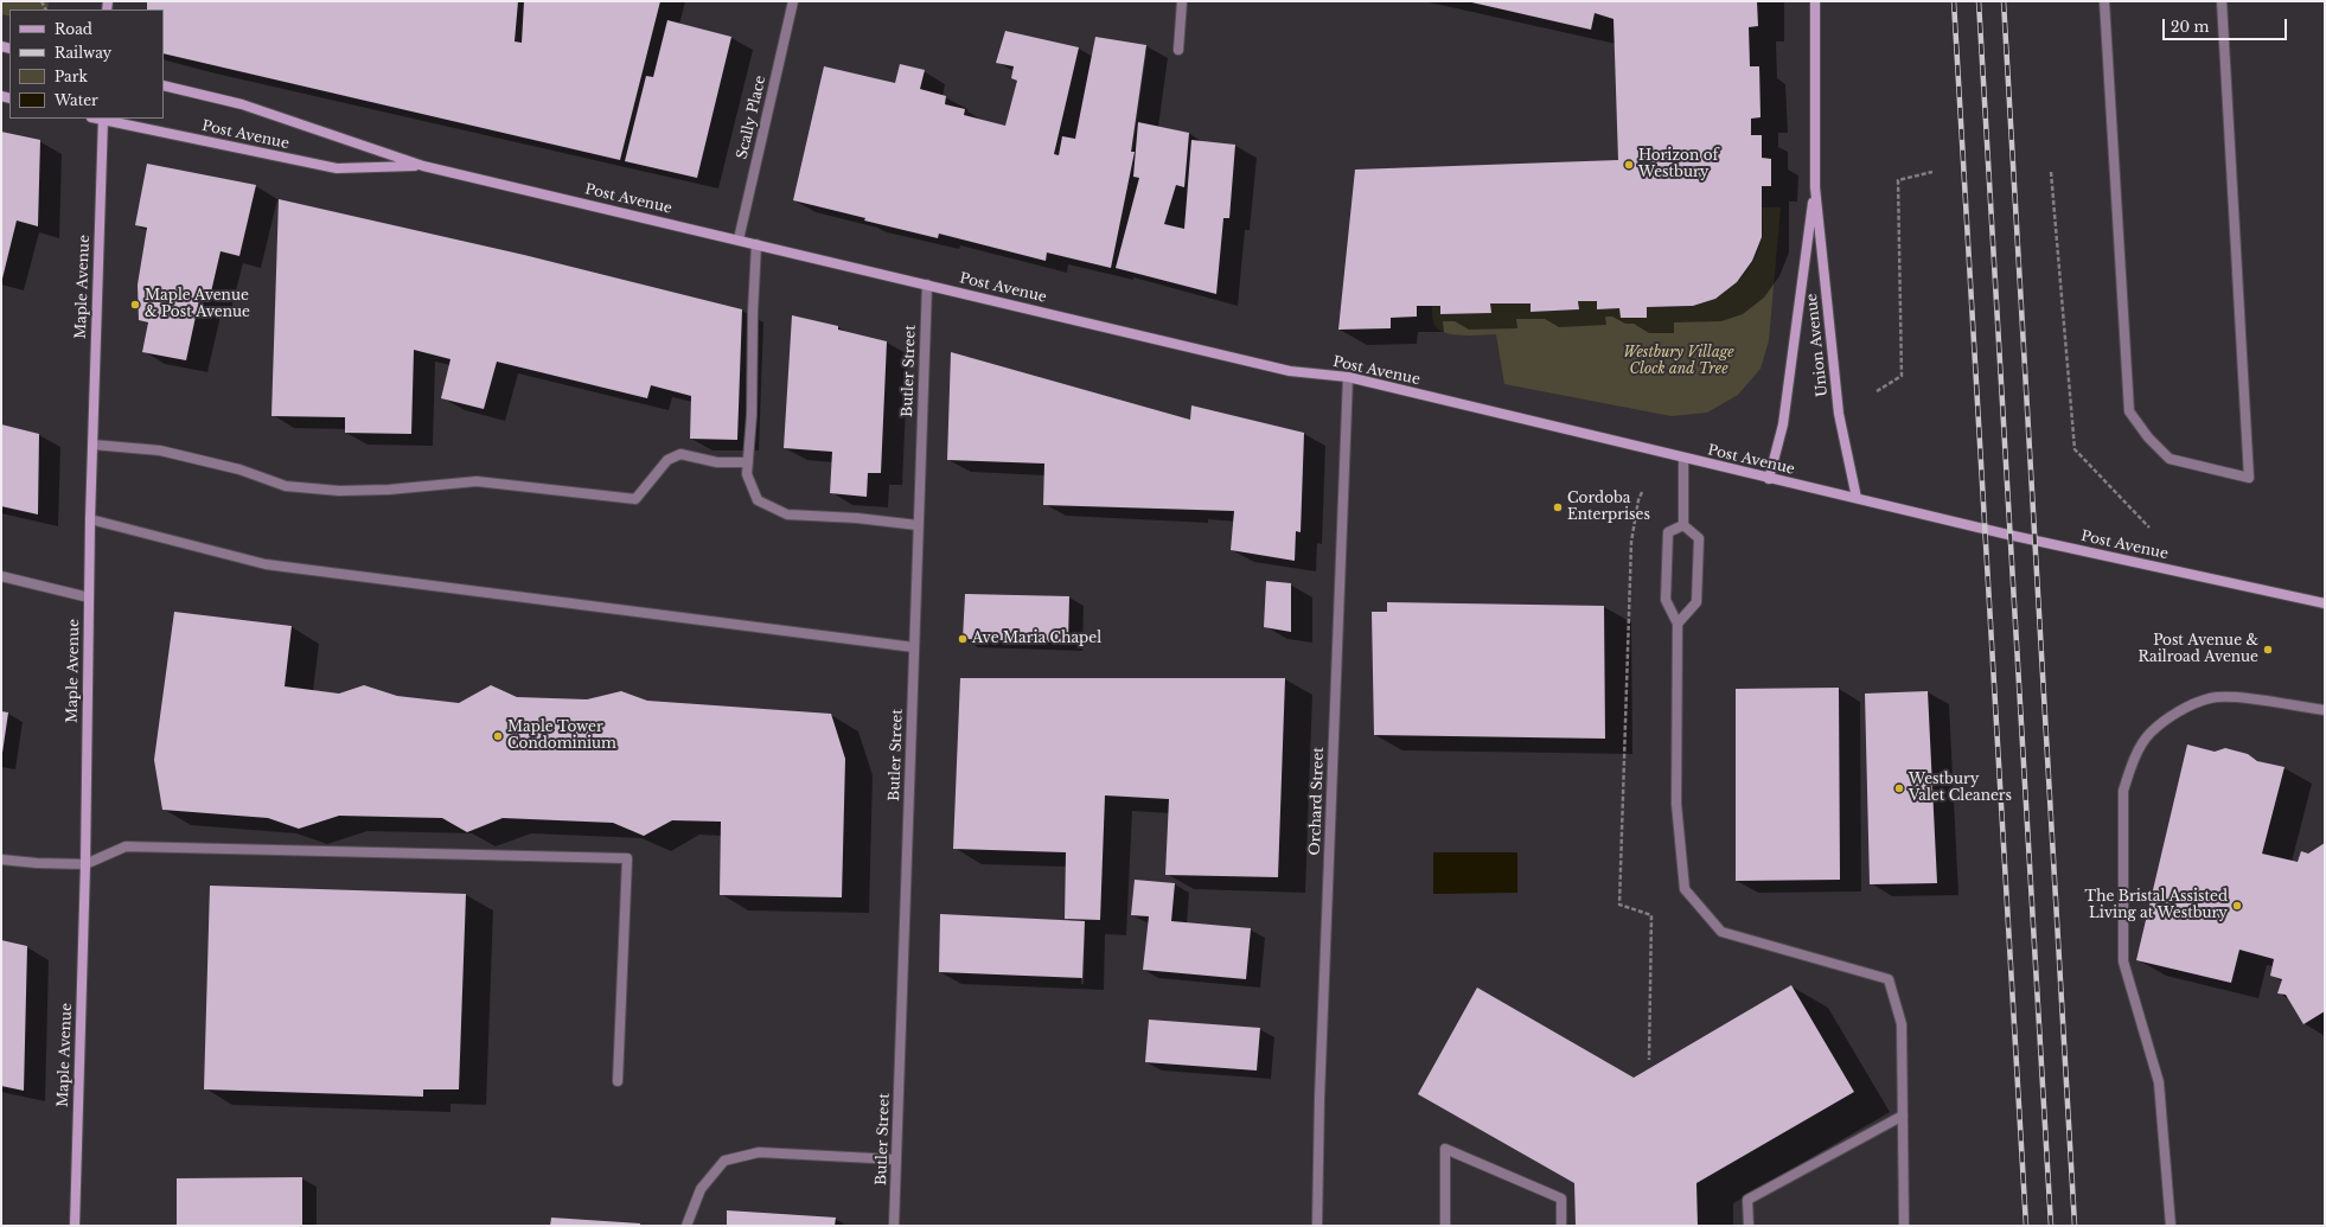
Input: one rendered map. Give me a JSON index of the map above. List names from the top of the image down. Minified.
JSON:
{"streets":{"main road":["Post Avenue","Maple Avenue","Union Avenue"],"street":["Scally Place","Butler Street","Orchard Street"]},"crossings":[["Scally Place","Post Avenue"],["Post Avenue","Maple Avenue"],["Post Avenue","Union Avenue"],["Post Avenue","Butler Street"],["Post Avenue","Orchard Street"]],"parks":["Westbury Village Clock and Tree"],"places":["Horizon of Westbury","Maple Avenue & Post Avenue","Cordoba Enterprises","Ave Maria Chapel","Post Avenue & Railroad Avenue","Maple Tower Condominium","Westbury Valet Cleaners","The Bristal Assisted Living at Westbury"],"legend":["Road","Railway","Park","Water"],"scale_bar":"20 m"}
